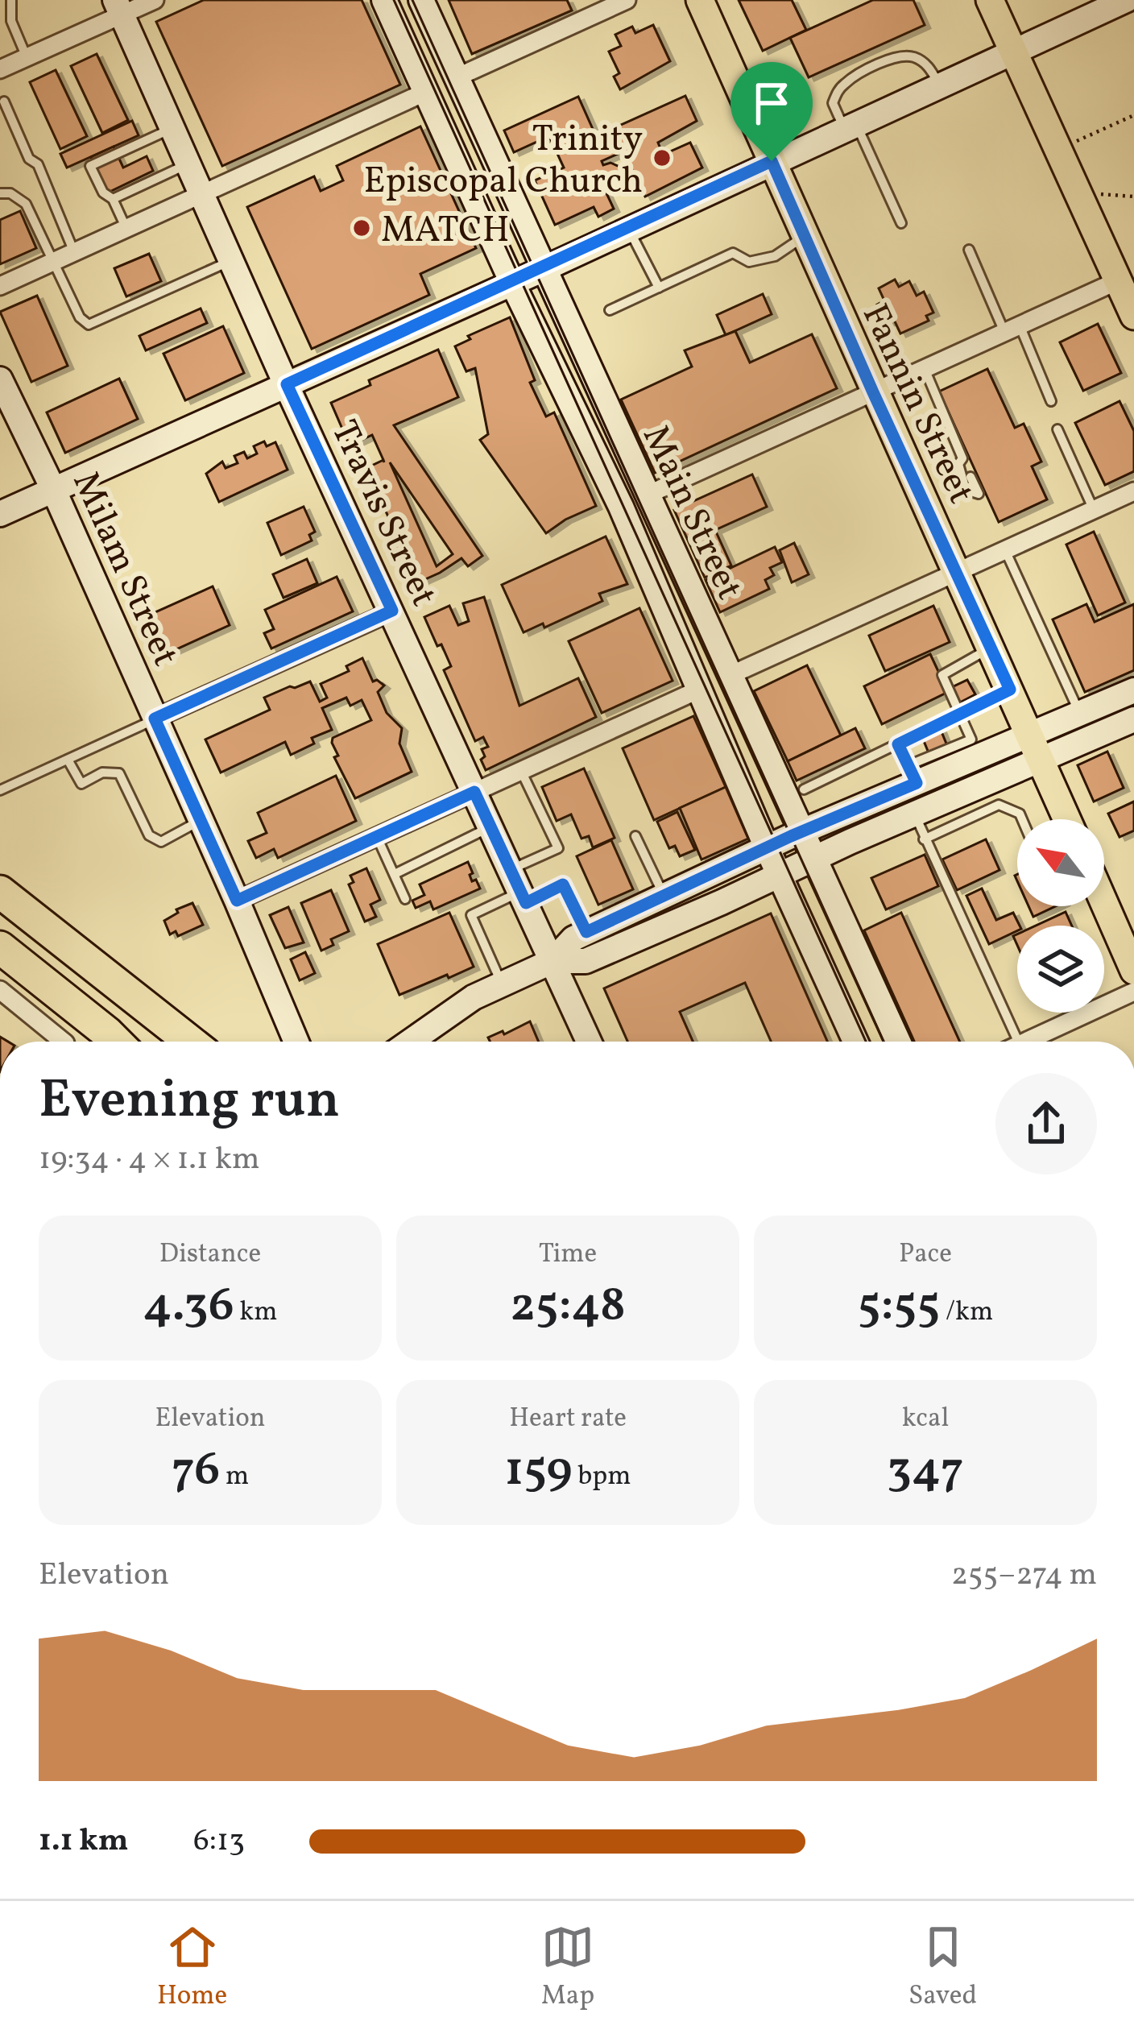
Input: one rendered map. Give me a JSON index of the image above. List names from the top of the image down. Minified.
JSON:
{"streets":{"main road":["Fannin Street","Main Street","Travis Street","Milam Street"]},"places":["Trinity Episcopal Church","MATCH"],"north":"top left","page":{"heading":["Evening run","19:34 · 4 × 1.1 km"],"stats":[["Distance","4.36 km"],["Time","25:48"],["Pace","5:55 /km"],["Elevation","76 m"],["Heart rate","159 bpm"],["kcal","347"]],"chart":["Elevation","255–274 m"],"list":[{"name":"1.1 km","note":"6:13"}],"tabs":["Home","Map","Saved"]}}
